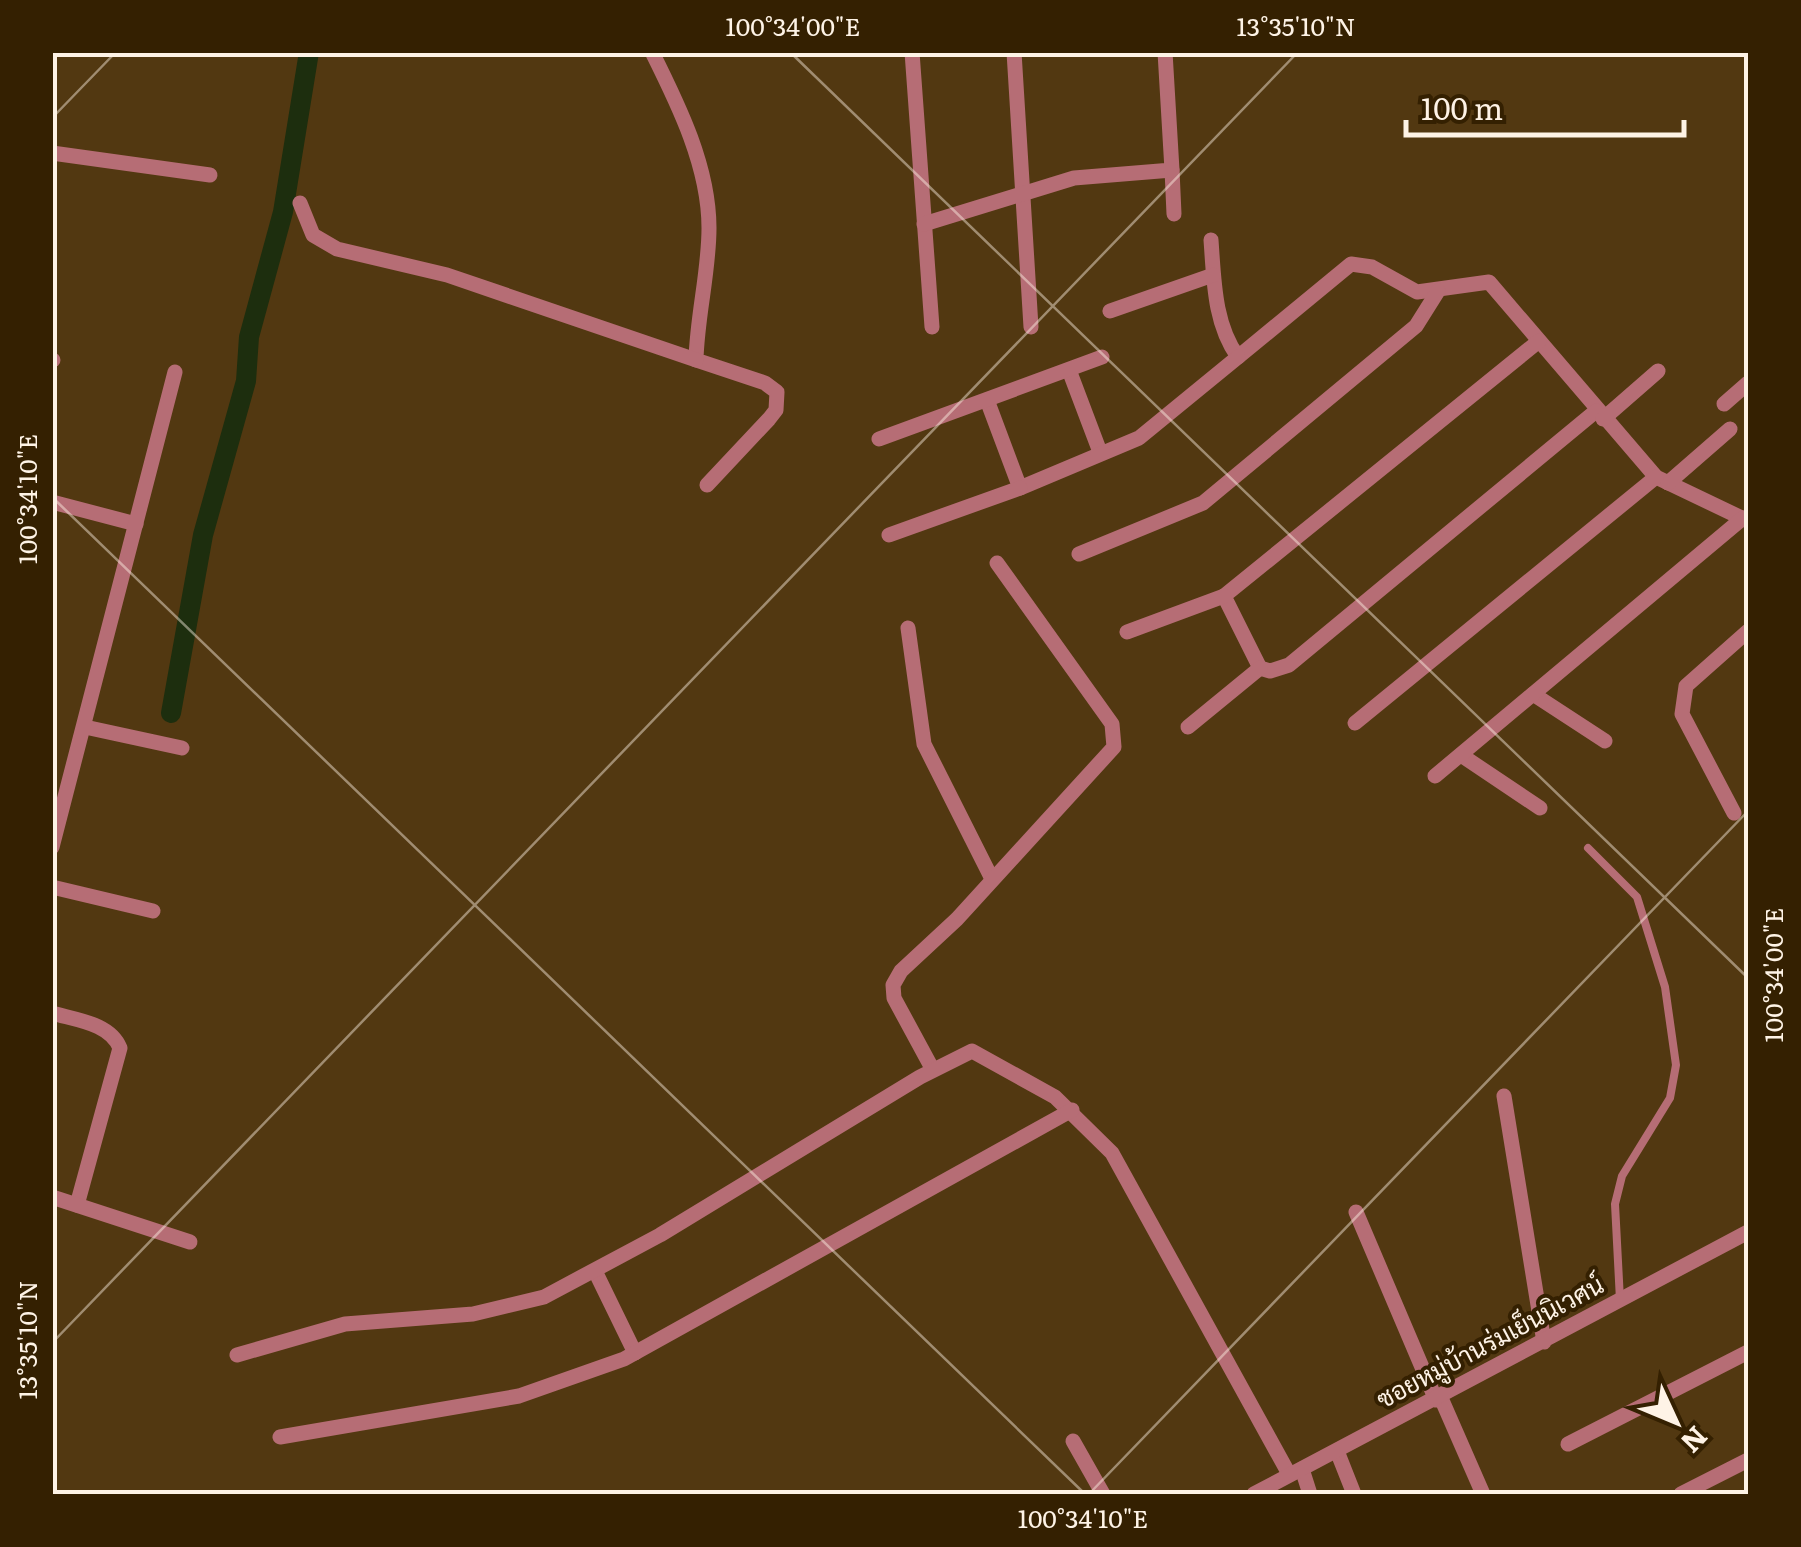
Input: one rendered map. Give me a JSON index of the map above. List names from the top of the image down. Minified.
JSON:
{"streets":{"street":["ซอยหมู่บ้านร่มเย็นนิเวศน์"]},"scale_bar":"100 m","north":"bottom right","coordinates":["100°34'00\"E","13°35'10\"N","100°34'10\"E"]}
